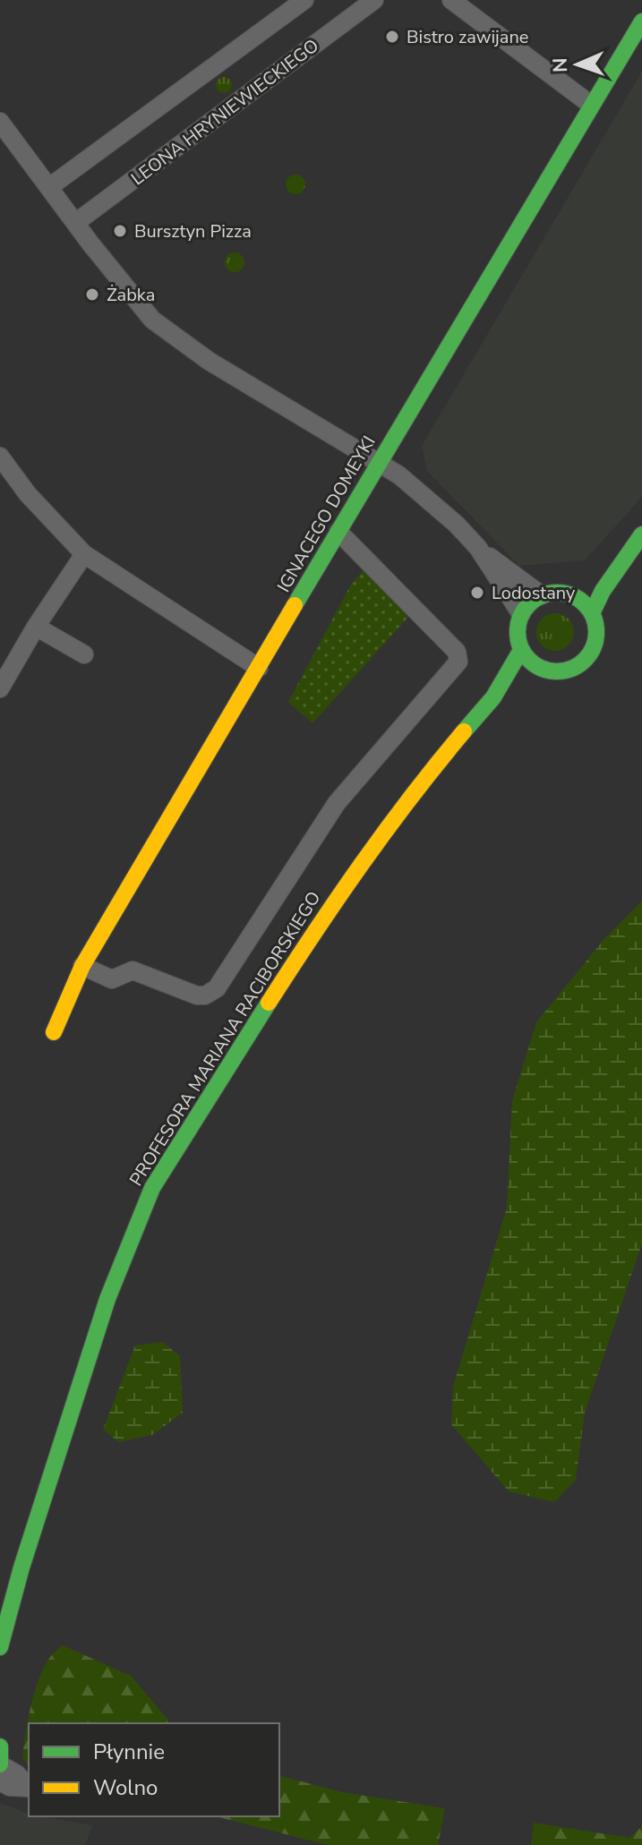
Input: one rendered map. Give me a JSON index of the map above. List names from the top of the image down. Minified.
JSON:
{"streets":{"main road":["IGNACEGO DOMEYKI","PROFESORA MARIANA RACIBORSKIEGO"],"street":["LEONA HRYNIEWIECKIEGO"]},"places":["Bistro zawijane","Bursztyn Pizza","Żabka","Lodostany"],"legend":["Płynnie","Wolno"],"north":"left"}
